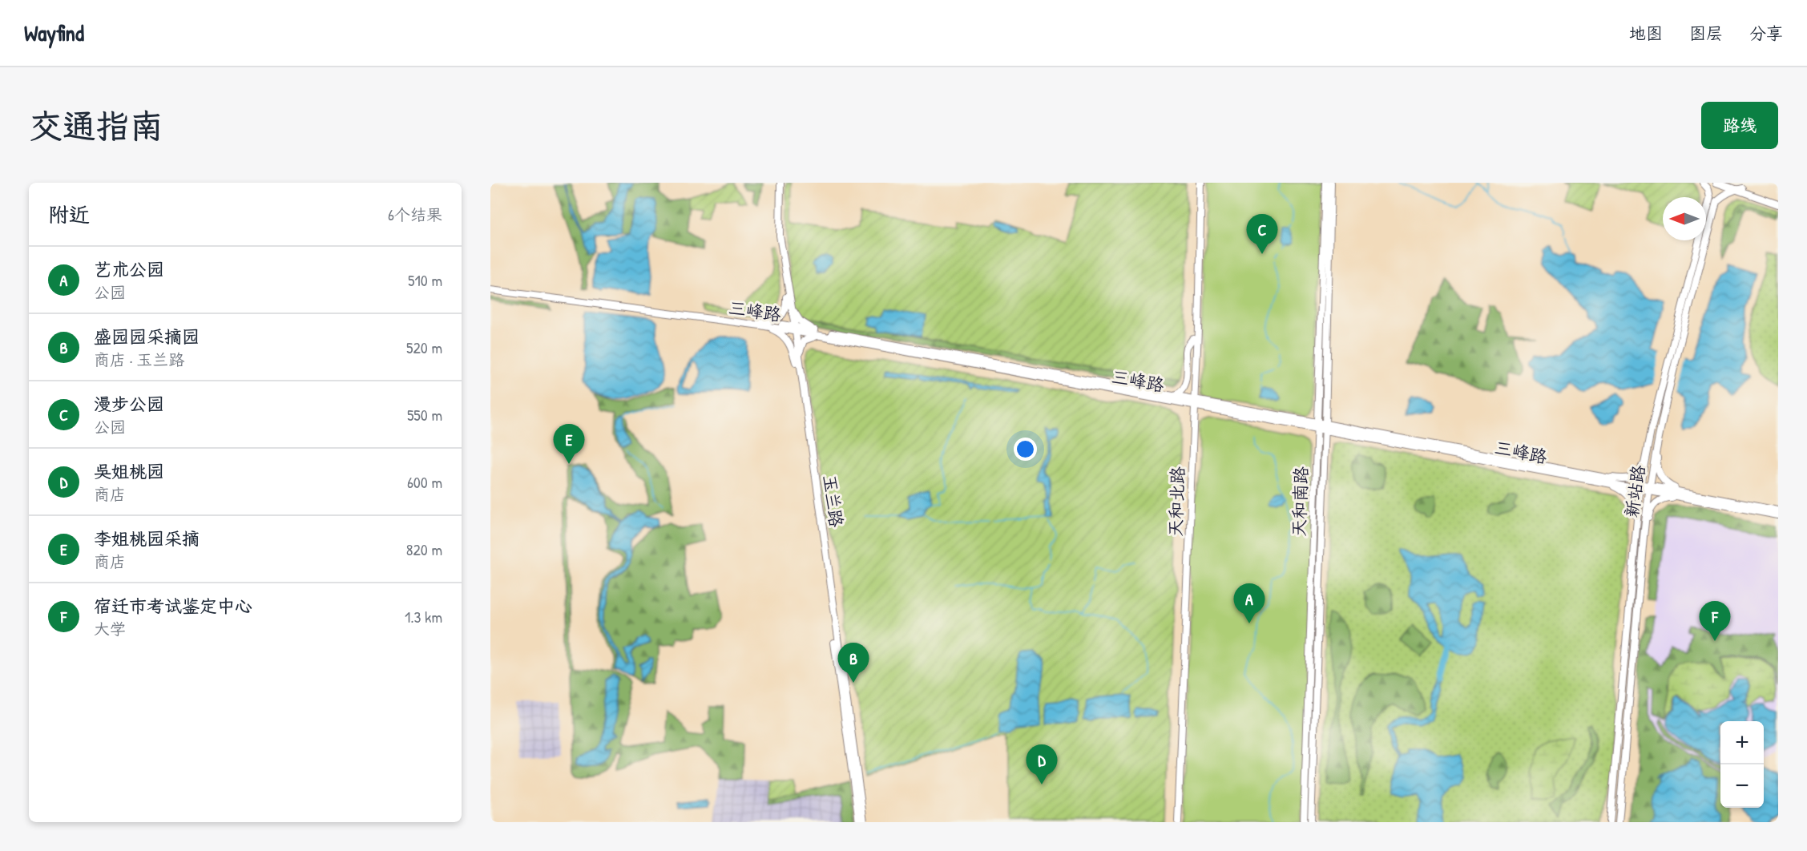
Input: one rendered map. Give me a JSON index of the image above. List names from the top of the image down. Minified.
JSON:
{"streets":{"street":["三峰路","新站路","玉兰路","天和北路","天和南路"]},"crossings":[["三峰路","新站路"],["三峰路","玉兰路"],["三峰路","天和北路"],["三峰路","天和南路"]],"north":"left","page":{"header":"Wayfind","nav":["地图","图层","分享"],"buttons":"路线","title":"交通指南","heading":["附近","6个结果"],"pins":["C","E","A","F","B","D"],"list":[{"mark":"A","name":"艺术公园","note":"公园","value":"510 m"},{"mark":"B","name":"盛园园采摘园","note":"商店 · 玉兰路","value":"520 m"},{"mark":"C","name":"漫步公园","note":"公园","value":"550 m"},{"mark":"D","name":"吴姐桃园","note":"商店","value":"600 m"},{"mark":"E","name":"李姐桃园采摘","note":"商店","value":"820 m"},{"mark":"F","name":"宿迁市考试鉴定中心","note":"大学","value":"1.3 km"}],"map_buttons":["+","−"]}}
